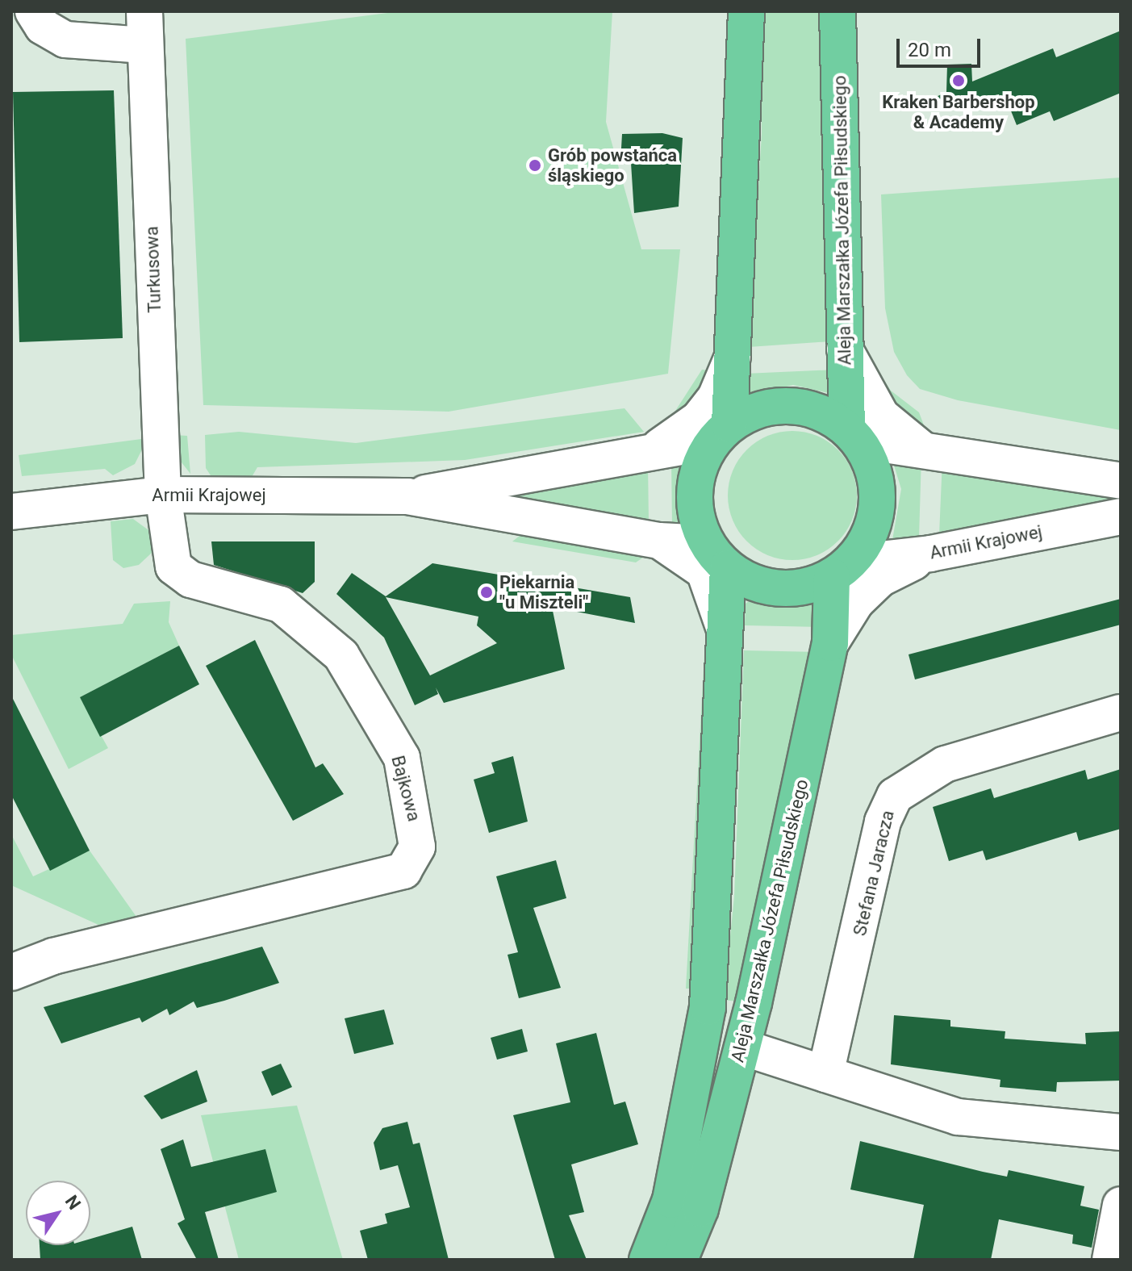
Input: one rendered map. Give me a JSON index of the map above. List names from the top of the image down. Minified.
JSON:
{"streets":{"main road":["Aleja Marszałka Józefa Piłsudskiego"],"street":["Turkusowa","Armii Krajowej","Bajkowa","Stefana Jaracza"]},"crossings":[["Aleja Marszałka Józefa Piłsudskiego","Armii Krajowej"],["Turkusowa","Armii Krajowej"],["Turkusowa","Bajkowa"],["Armii Krajowej","Bajkowa"]],"places":["Kraken Barbershop & Academy","Grób powstańca śląskiego","Piekarnia \"u Miszteli\""],"scale_bar":"20 m","north":"top right"}
